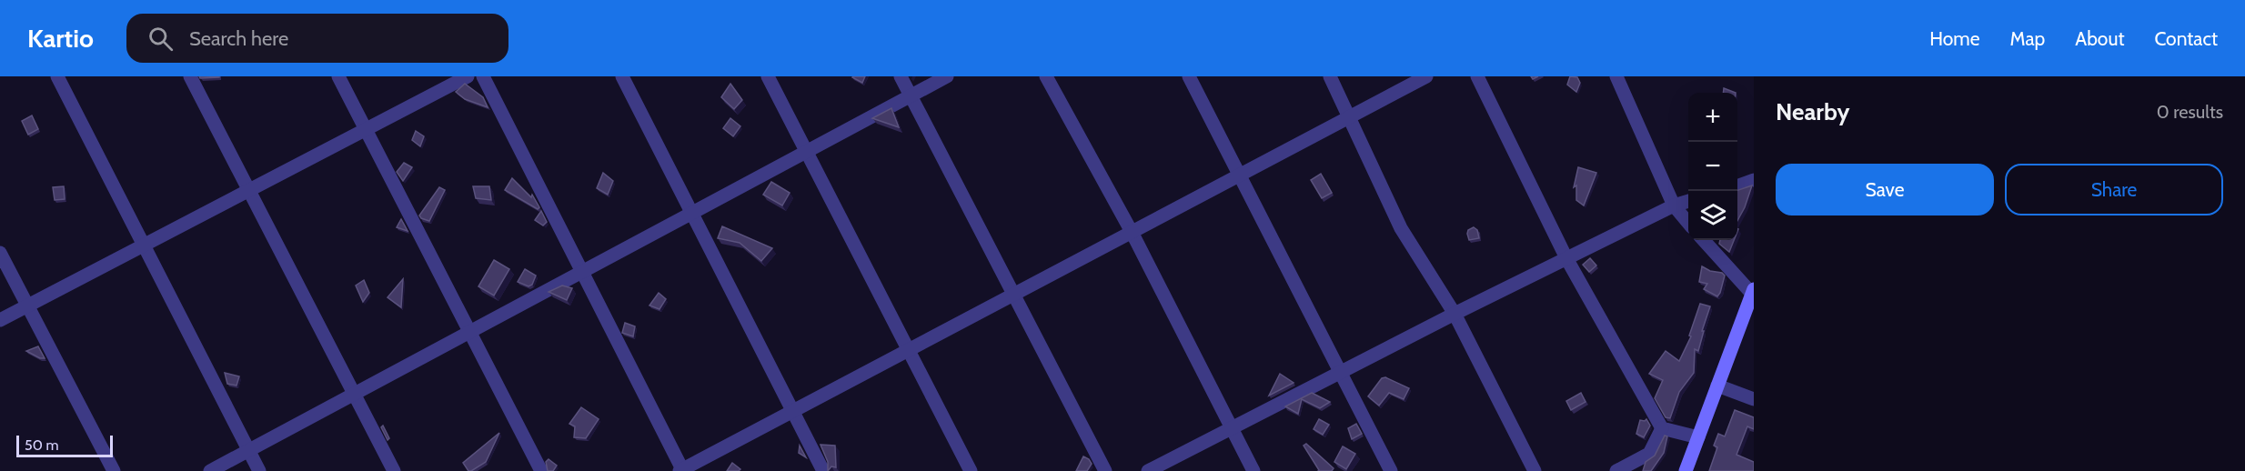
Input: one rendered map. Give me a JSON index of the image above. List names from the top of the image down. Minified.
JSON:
{"scale_bar":"50 m","page":{"header":"Kartio","search":"Search here","nav":["Home","Map","About","Contact"],"heading":["Nearby","0 results"],"map_buttons":["+","−"],"buttons":["Save","Share"],"scale":"50 m"}}
